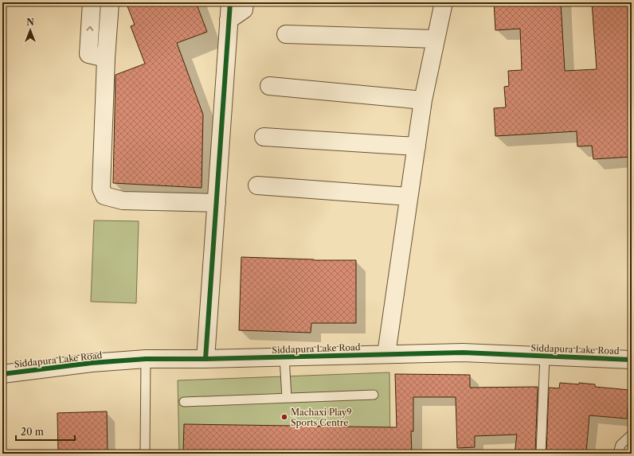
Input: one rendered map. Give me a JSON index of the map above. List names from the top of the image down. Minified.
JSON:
{"streets":{"street":["Siddapura Lake Road"]},"places":["Machaxi Play9 Sports Centre"],"scale_bar":"20 m","north":"top"}
